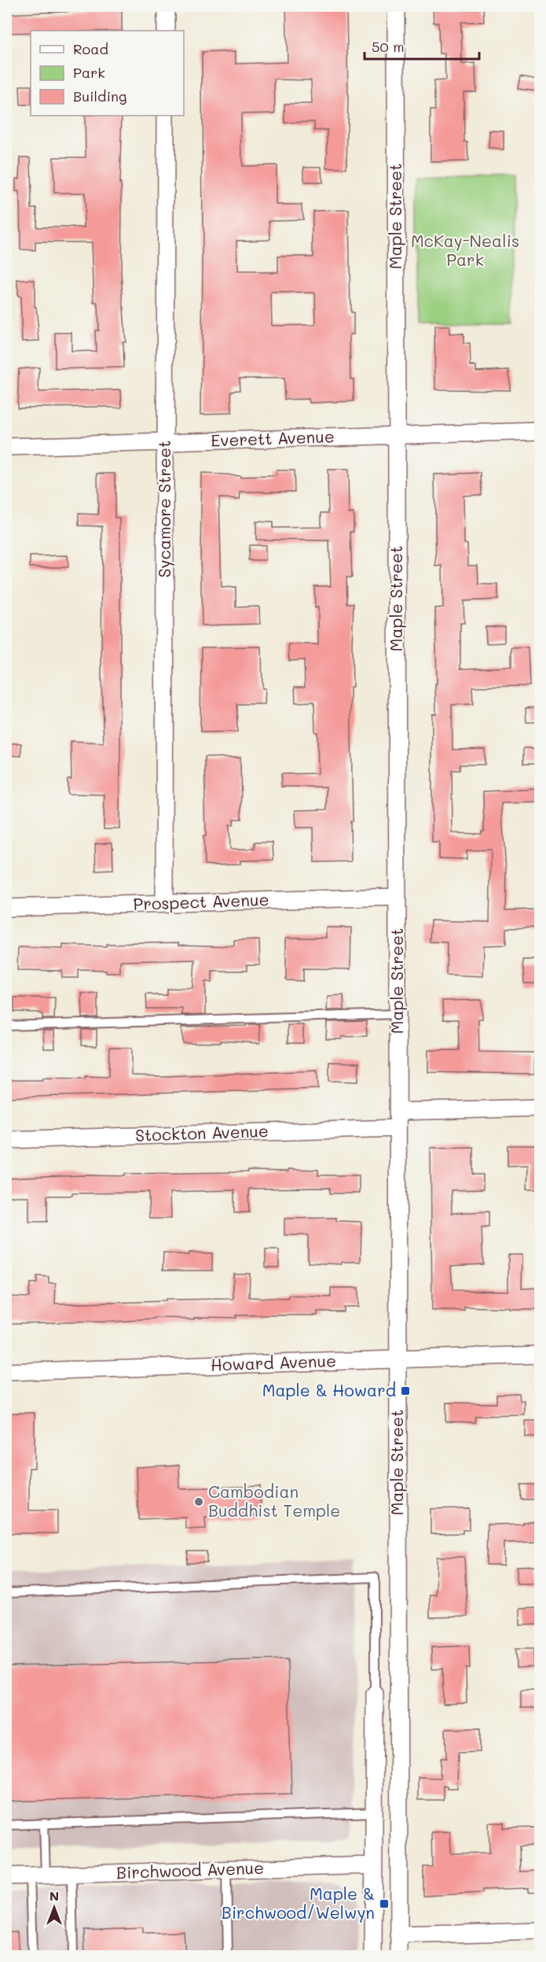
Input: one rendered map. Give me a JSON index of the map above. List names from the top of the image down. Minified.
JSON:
{"streets":{"street":["Maple Street","Everett Avenue","Sycamore Street","Prospect Avenue","Stockton Avenue","Howard Avenue","Birchwood Avenue"]},"crossings":[["Maple Street","Everett Avenue"],["Maple Street","Prospect Avenue"],["Maple Street","Stockton Avenue"],["Maple Street","Howard Avenue"],["Everett Avenue","Sycamore Street"],["Sycamore Street","Prospect Avenue"]],"parks":["McKay-Nealis Park"],"places":{"transit":["Maple & Howard","Maple & Birchwood/Welwyn"],"other":["Cambodian Buddhist Temple"]},"legend":["Road","Park","Building"],"scale_bar":"50 m","north":"top"}
